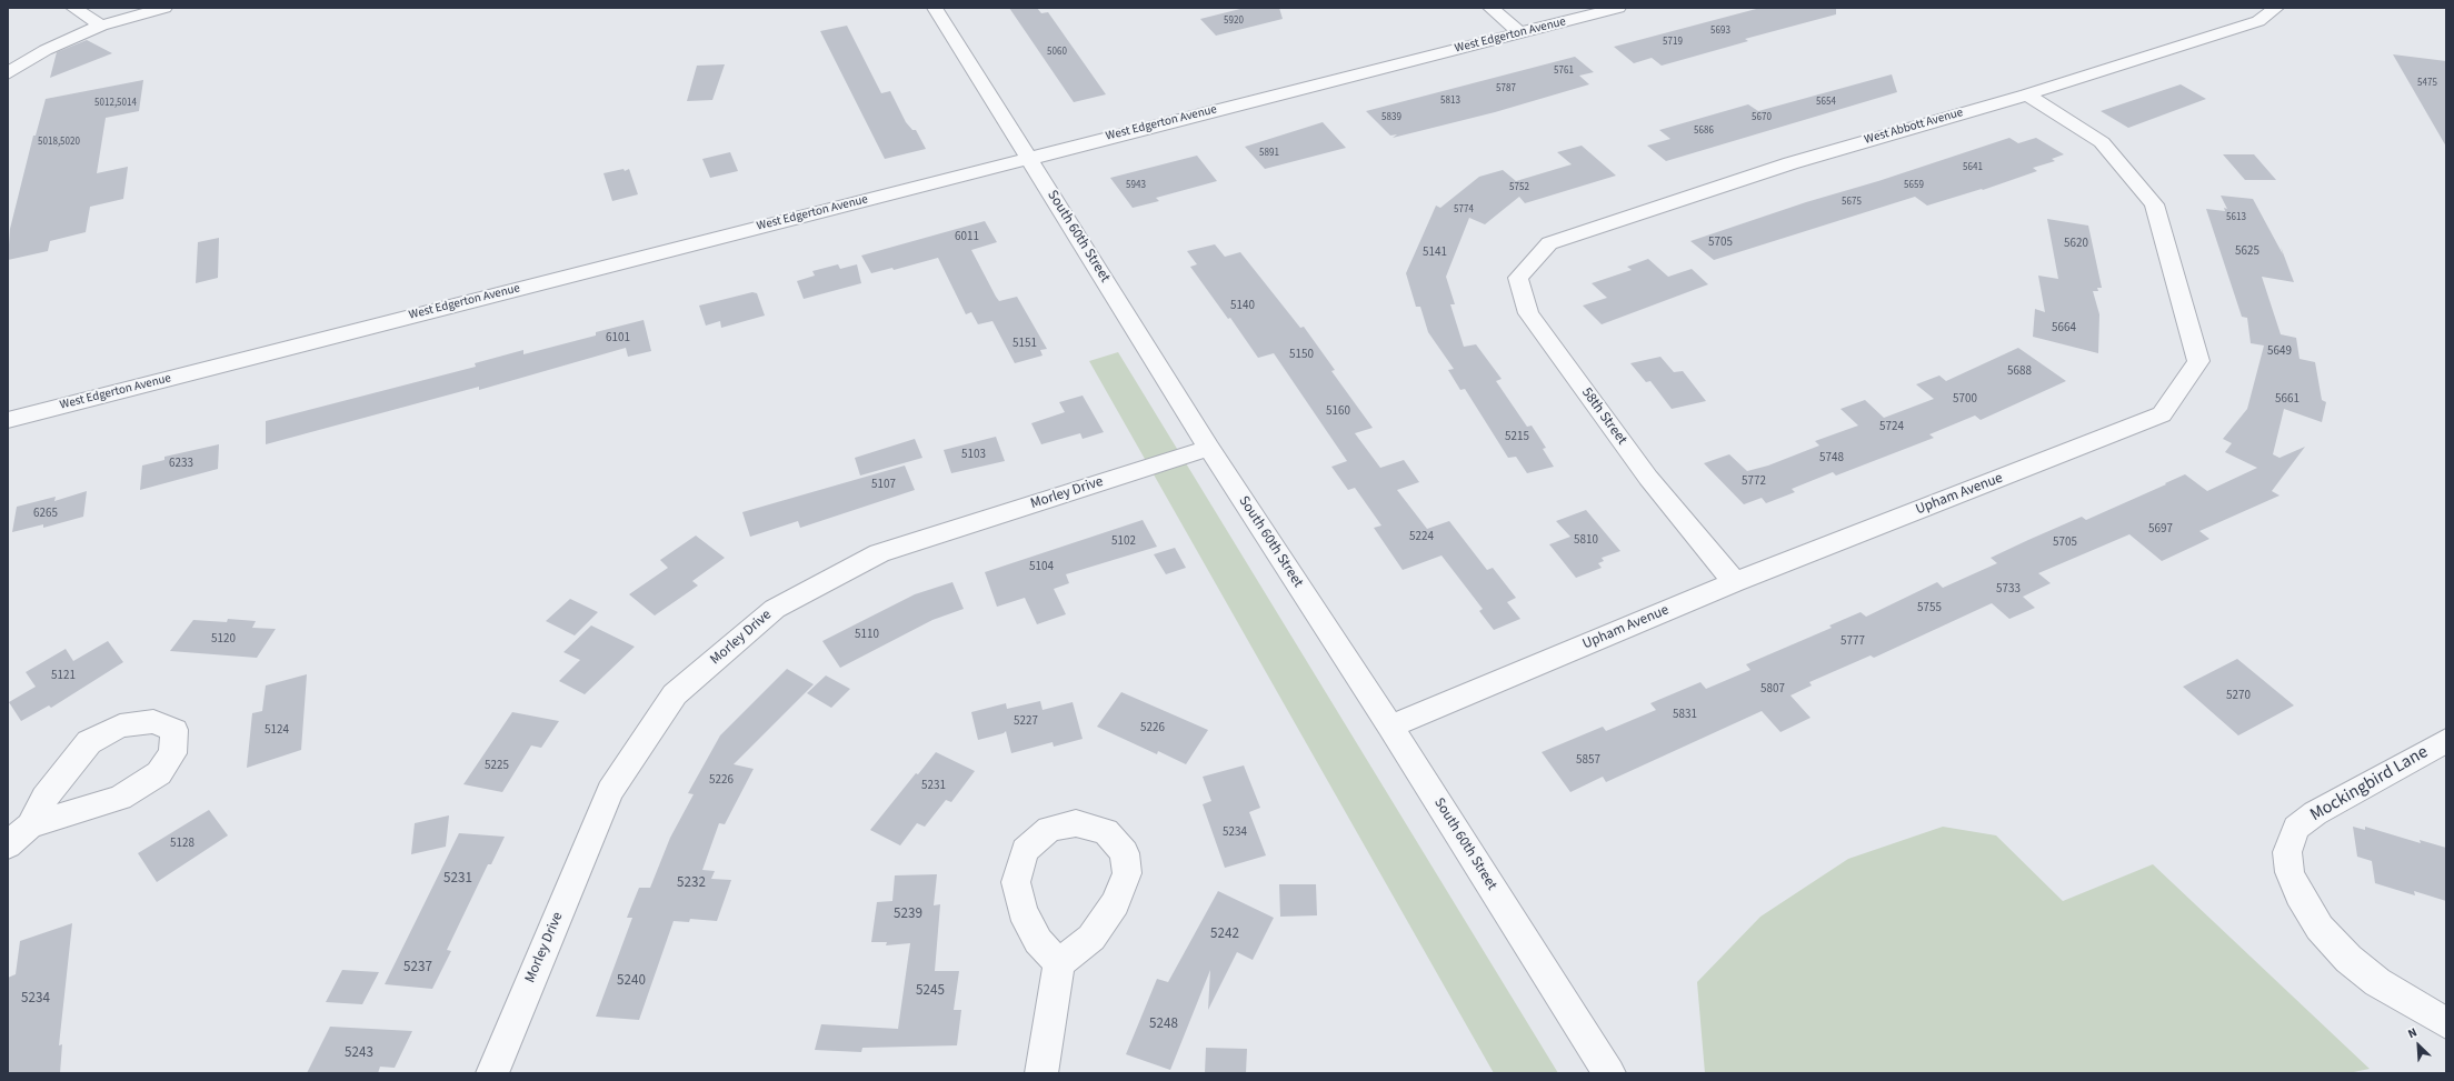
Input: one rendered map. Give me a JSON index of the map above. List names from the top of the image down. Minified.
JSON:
{"streets":{"street":["West Edgerton Avenue","West Abbott Avenue","South 60th Street","58th Street","Morley Drive","Upham Avenue","Mockingbird Lane"]},"crossings":[["West Edgerton Avenue","South 60th Street"],["West Abbott Avenue","58th Street"],["West Abbott Avenue","Upham Avenue"],["South 60th Street","Morley Drive"],["South 60th Street","Upham Avenue"],["58th Street","Upham Avenue"]],"house_numbers":["5920","5693","5719","5060","5761","5475","5787","5813","5654","5012,5014","5839","5670","5686","5018,5020","5891","5641","5943","5659","5752","5675","5774","5613","6011","5705","5620","5625","5141","5140","5664","6101","5151","5649","5150","5688","5700","5661","5160","5724","5215","5103","5748","6233","5772","5107","6265","5697","5224","5810","5102","5705","5104","5733","5755","5110","5120","5777","5121","5807","5270","5831","5227","5226","5124","5857","5225","5226","5231","5234","5128","5231","5232","5239","5242","5237","5240","5245","5234","5248","5243"],"north":"top left"}
